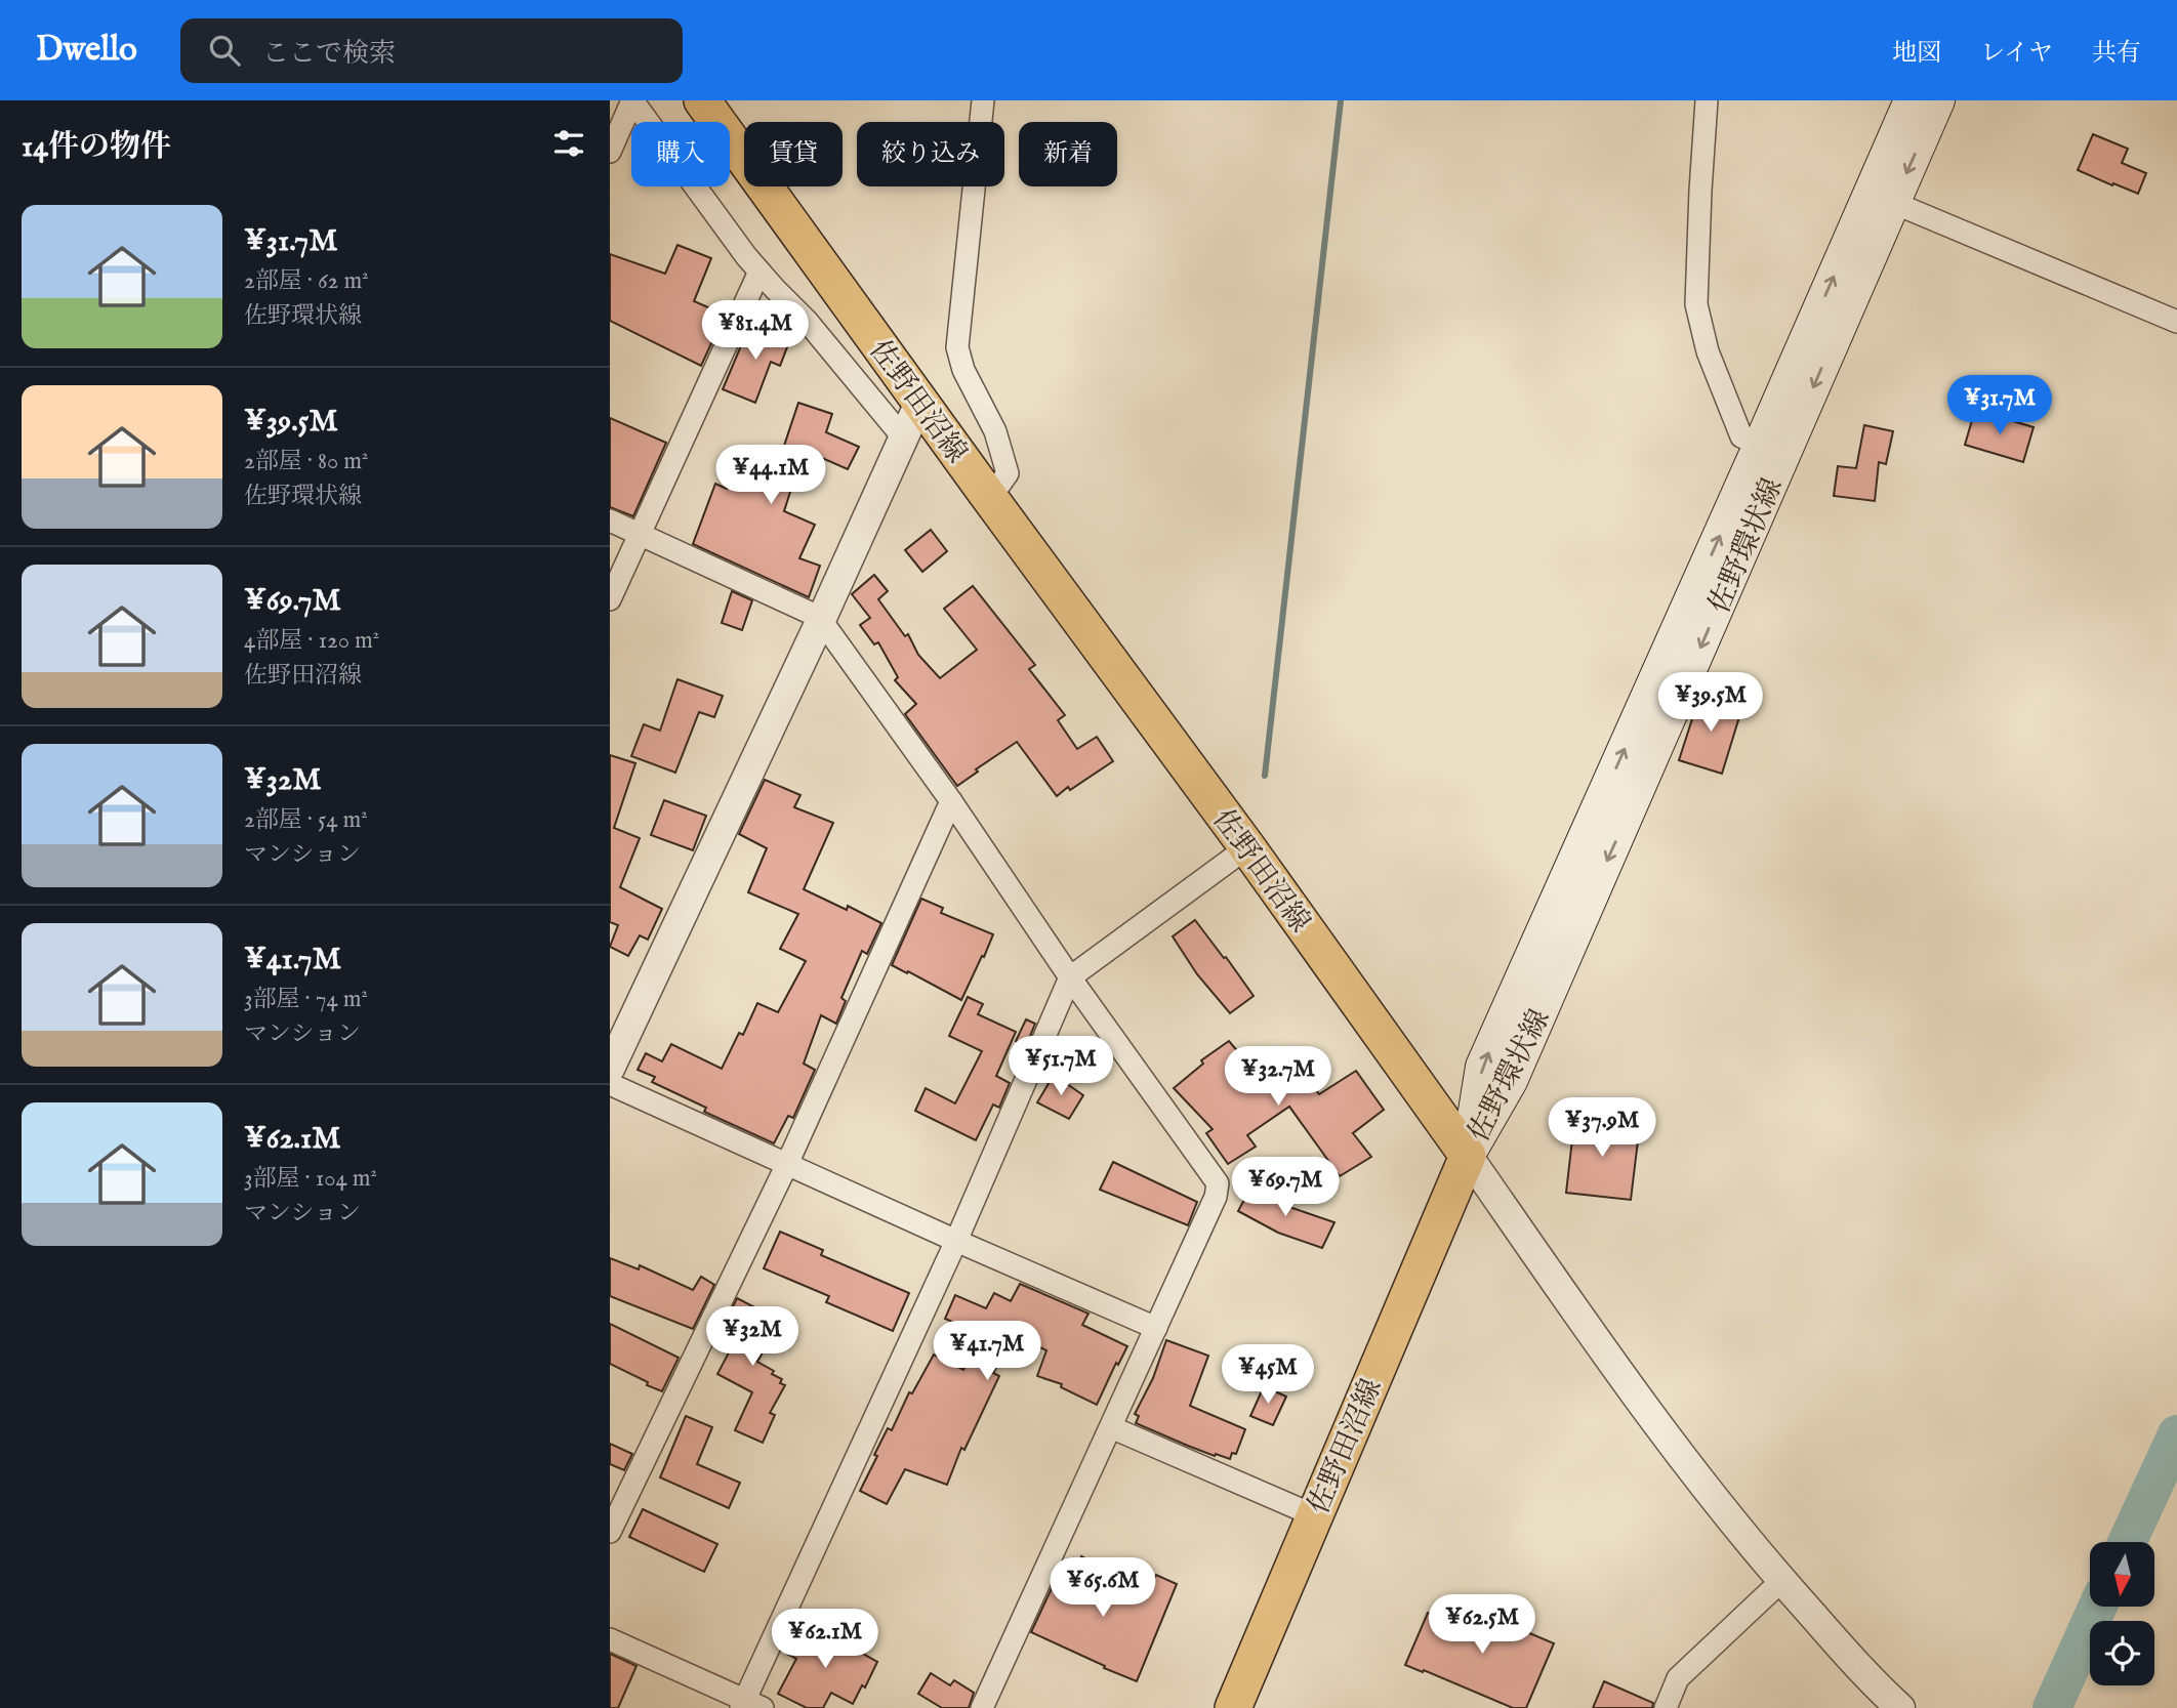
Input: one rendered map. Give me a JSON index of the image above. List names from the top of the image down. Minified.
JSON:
{"streets":{"main road":["佐野田沼線","佐野環状線"]},"crossings":[["佐野田沼線","佐野環状線"]],"north":"bottom","page":{"header":"Dwello","search":"ここで検索","nav":["地図","レイヤ","共有"],"heading":"14件の物件","chip":["購入","賃貸","絞り込み","新着"],"list":[{"name":"¥31.7M","note":"2部屋 · 62 m² · 佐野環状線"},{"name":"¥39.5M","note":"2部屋 · 80 m² · 佐野環状線"},{"name":"¥69.7M","note":"4部屋 · 120 m² · 佐野田沼線"},{"name":"¥32M","note":"2部屋 · 54 m² · マンション"},{"name":"¥41.7M","note":"3部屋 · 74 m² · マンション"},{"name":"¥62.1M","note":"3部屋 · 104 m² · マンション"}],"price":["¥81.4M","¥31.7M","¥44.1M","¥39.5M","¥51.7M","¥32.7M","¥37.9M","¥69.7M","¥32M","¥41.7M","¥45M","¥65.6M","¥62.5M","¥62.1M"]}}
